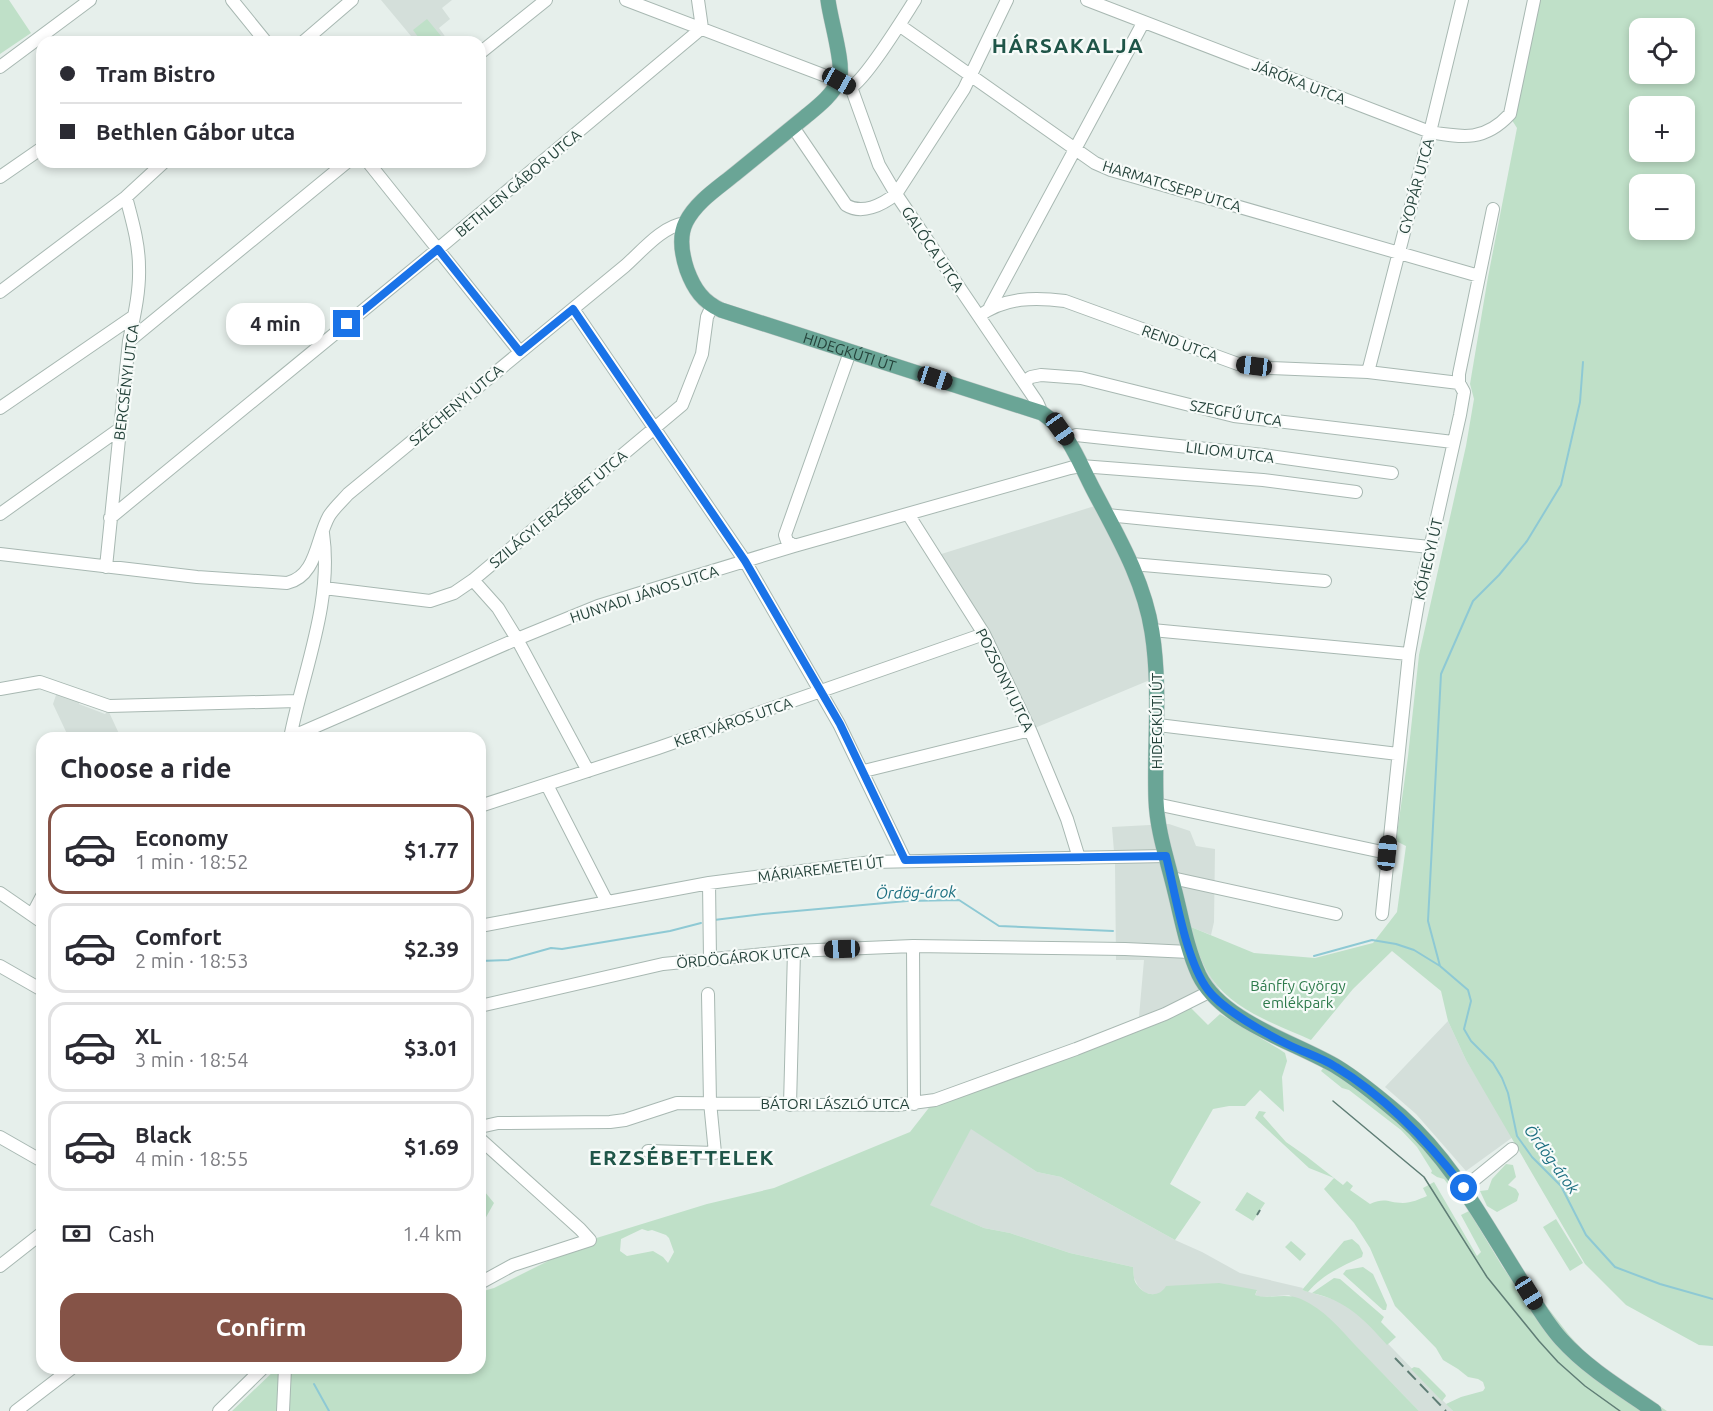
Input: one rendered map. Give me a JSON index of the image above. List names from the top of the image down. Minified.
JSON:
{"streets":{"main road":["HIDEGKÚTI ÚT"],"street":["JÁRÓKA UTCA","BETHLEN GÁBOR UTCA","HARMATCSEPP UTCA","GYOPÁR UTCA","GALÓCA UTCA","REND UTCA","BERCSÉNYI UTCA","SZÉCHENYI UTCA","SZEGFŰ UTCA","LILIOM UTCA","SZILÁGYI ERZSÉBET UTCA","KŐHEGYI ÚT","HUNYADI JÁNOS UTCA","POZSONYI UTCA","KERTVÁROS UTCA","MÁRIAREMETEI ÚT","ÖRDÖGÁROK UTCA","BÁTORI LÁSZLÓ UTCA"]},"crossings":[["JÁRÓKA UTCA","GYOPÁR UTCA"],["BETHLEN GÁBOR UTCA","BERCSÉNYI UTCA"],["HARMATCSEPP UTCA","GYOPÁR UTCA"],["HARMATCSEPP UTCA","KŐHEGYI ÚT"],["GYOPÁR UTCA","REND UTCA"],["GALÓCA UTCA","REND UTCA"],["GALÓCA UTCA","HIDEGKÚTI ÚT"],["GALÓCA UTCA","SZEGFŰ UTCA"],["REND UTCA","KŐHEGYI ÚT"],["HIDEGKÚTI ÚT","LILIOM UTCA"],["HIDEGKÚTI ÚT","SZILÁGYI ERZSÉBET UTCA"],["HIDEGKÚTI ÚT","HUNYADI JÁNOS UTCA"],["HIDEGKÚTI ÚT","MÁRIAREMETEI ÚT"],["HIDEGKÚTI ÚT","ÖRDÖGÁROK UTCA"],["HIDEGKÚTI ÚT","BÁTORI LÁSZLÓ UTCA"],["SZÉCHENYI UTCA","SZILÁGYI ERZSÉBET UTCA"],["SZEGFŰ UTCA","KŐHEGYI ÚT"],["HUNYADI JÁNOS UTCA","POZSONYI UTCA"],["POZSONYI UTCA","KERTVÁROS UTCA"],["POZSONYI UTCA","MÁRIAREMETEI ÚT"]],"districts":["HÁRSAKALJA","ERZSÉBETTELEK"],"water":["Ördög-árok"],"parks":["Bánffy György emlékpark"],"page":{"map_buttons":["+","−"],"banner":["Tram Bistro","Bethlen Gábor utca"],"bubble":"4 min","heading":"Choose a ride","list":[{"name":"Economy","note":"1 min · 18:52","value":"$1.77"},{"name":"Comfort","note":"2 min · 18:53","value":"$2.39"},{"name":"XL","note":"3 min · 18:54","value":"$3.01"},{"name":"Black","note":"4 min · 18:55","value":"$1.69"}],"pay":["Cash","1.4 km"],"buttons":"Confirm"}}
